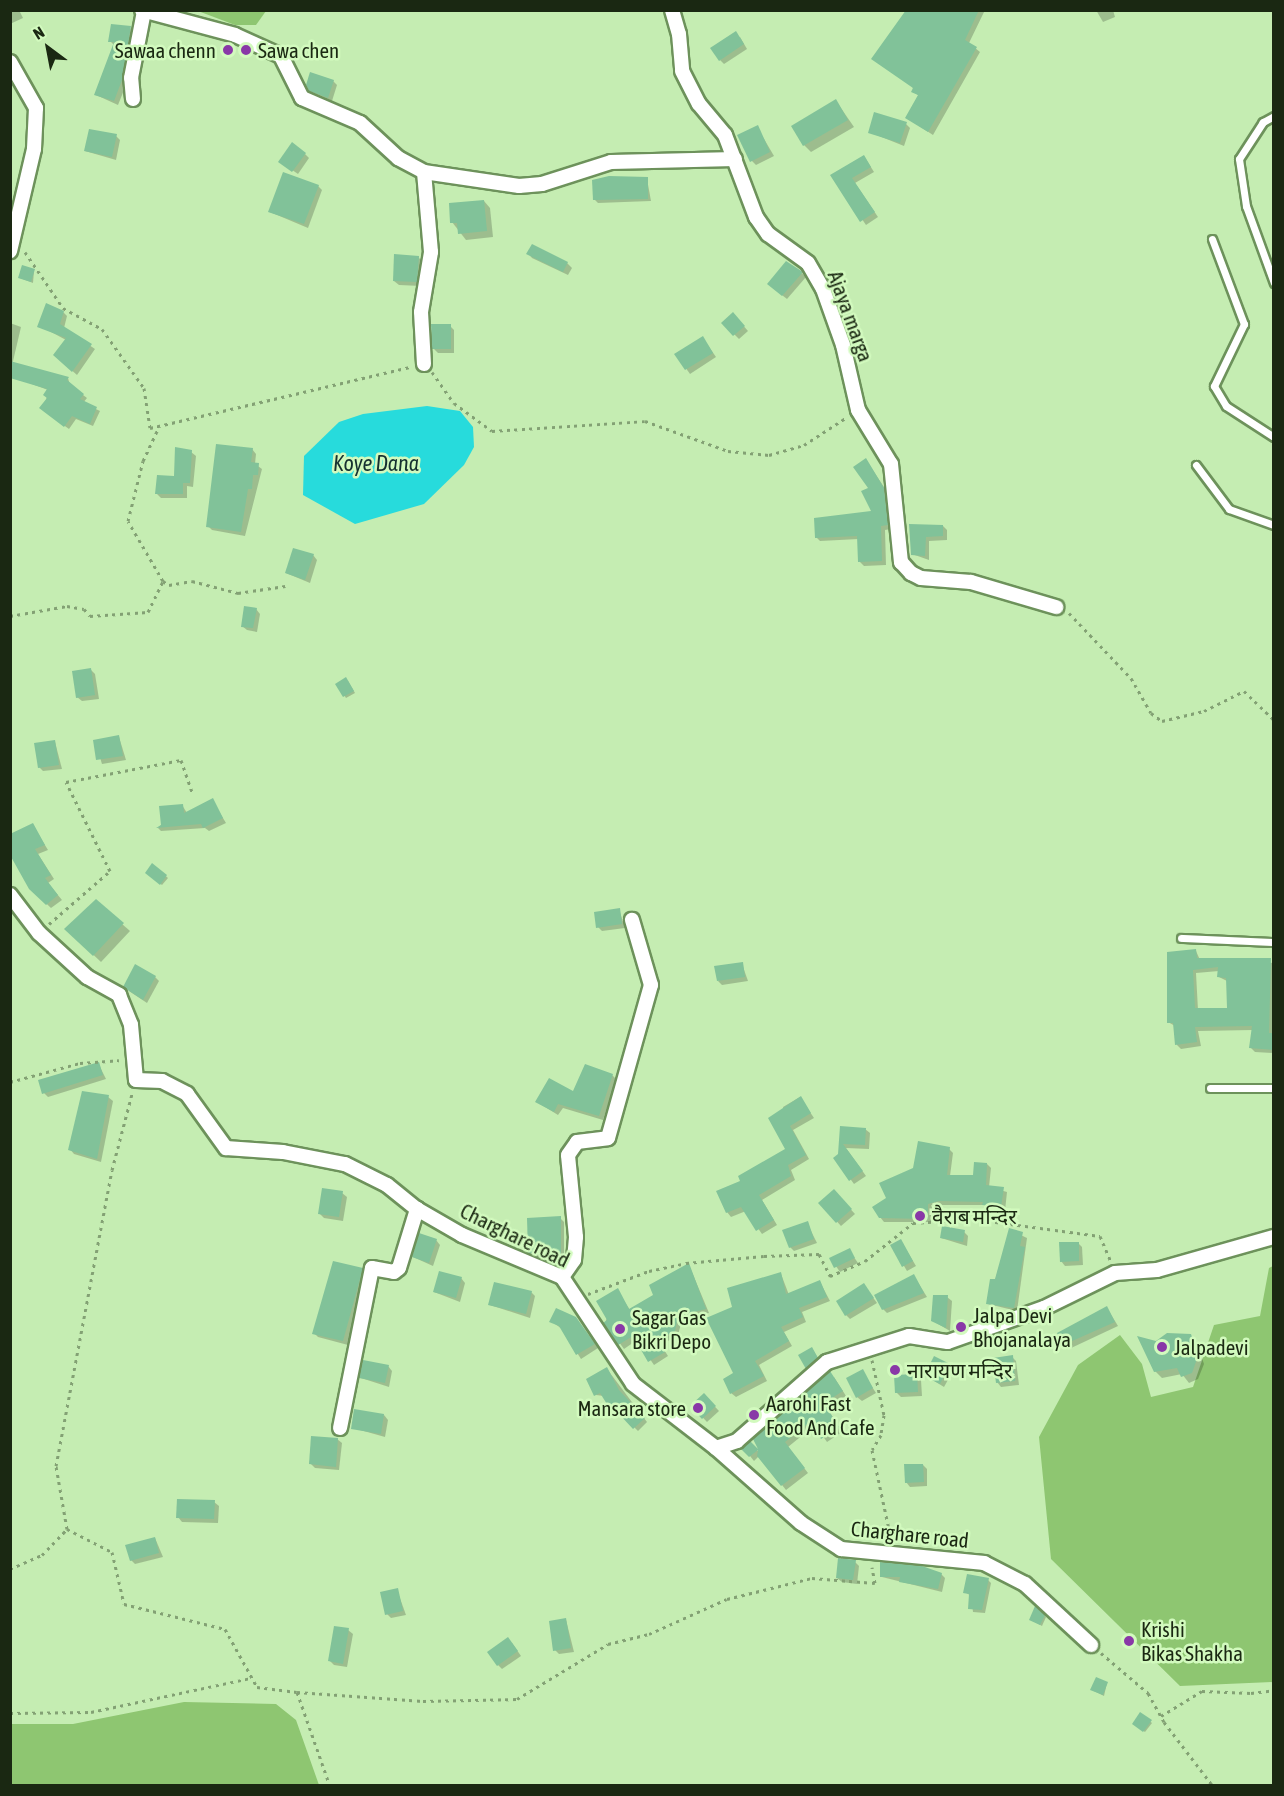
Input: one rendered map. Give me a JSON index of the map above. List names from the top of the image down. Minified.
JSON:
{"streets":{"street":["Ajaya marga","Charghare road"]},"water":["Koye Dana"],"places":["Sawaa chenn","Sawa chen","वैराब मन्दिर","Jalpa Devi Bhojanalaya","Sagar Gas Bikri Depo","Jalpadevi","नारायण मन्दिर","Mansara store","Aarohi Fast Food And Cafe","Krishi Bikas Shakha"],"north":"top left"}
